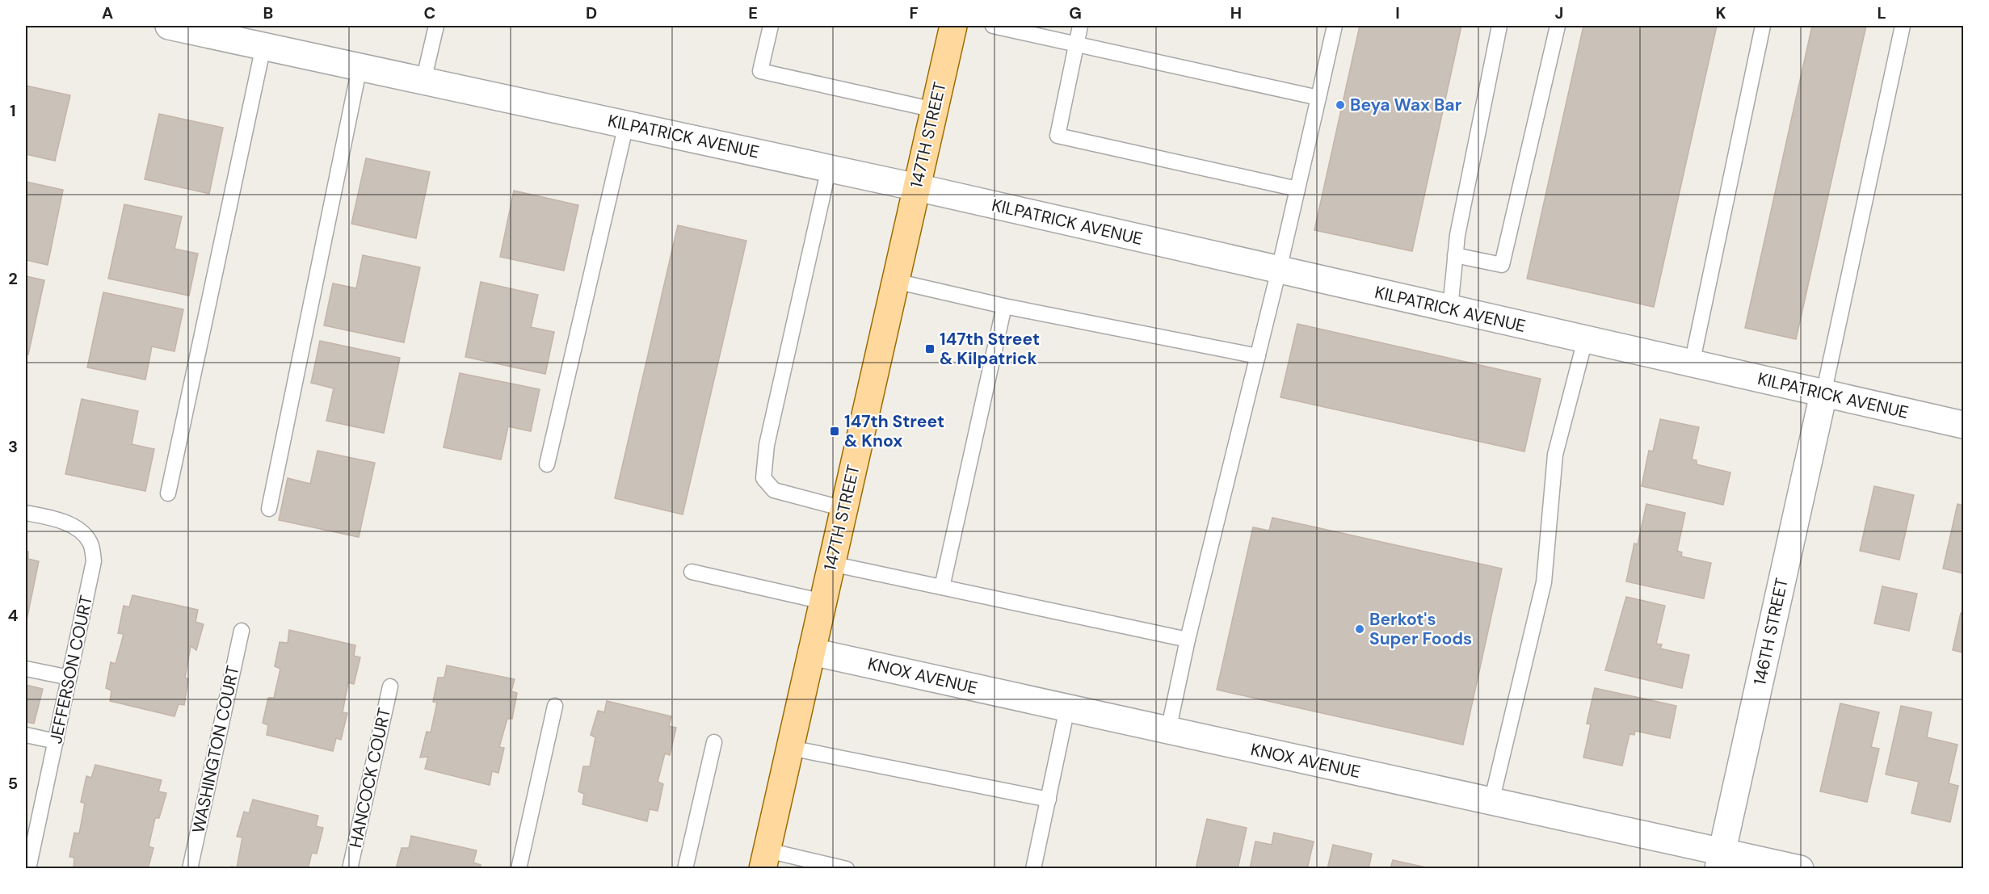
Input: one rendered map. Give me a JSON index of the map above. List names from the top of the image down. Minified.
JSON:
{"streets":{"main road":["147TH STREET"],"street":["KILPATRICK AVENUE","146TH STREET","KNOX AVENUE"],"lane":["JEFFERSON COURT","WASHINGTON COURT","HANCOCK COURT"]},"crossings":[["147TH STREET","KILPATRICK AVENUE"],["147TH STREET","KNOX AVENUE"],["KILPATRICK AVENUE","146TH STREET"],["146TH STREET","KNOX AVENUE"]],"places":{"other":["Beya Wax Bar","Berkot's Super Foods"],"transit":["147th Street & Kilpatrick","147th Street & Knox"]},"grid":{"columns":["A","B","C","D","E","F","G","H","I","J","K","L"],"rows":["1","2","3","4","5"]}}
